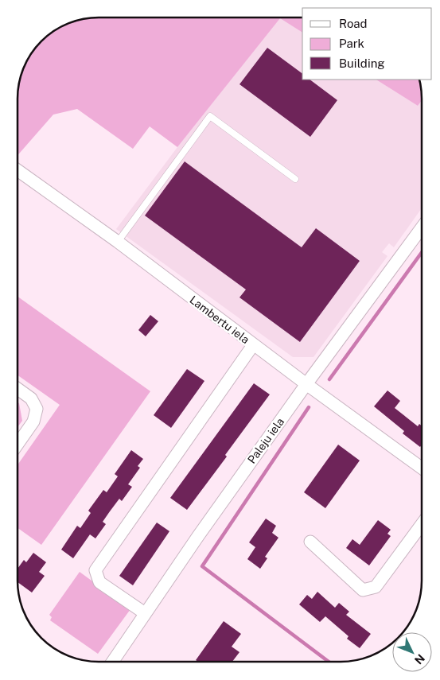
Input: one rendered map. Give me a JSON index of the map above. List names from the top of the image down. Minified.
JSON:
{"streets":{"street":["Lambertu iela","Paleju iela"]},"crossings":[["Lambertu iela","Paleju iela"]],"legend":["Road","Park","Building"],"north":"bottom right"}
